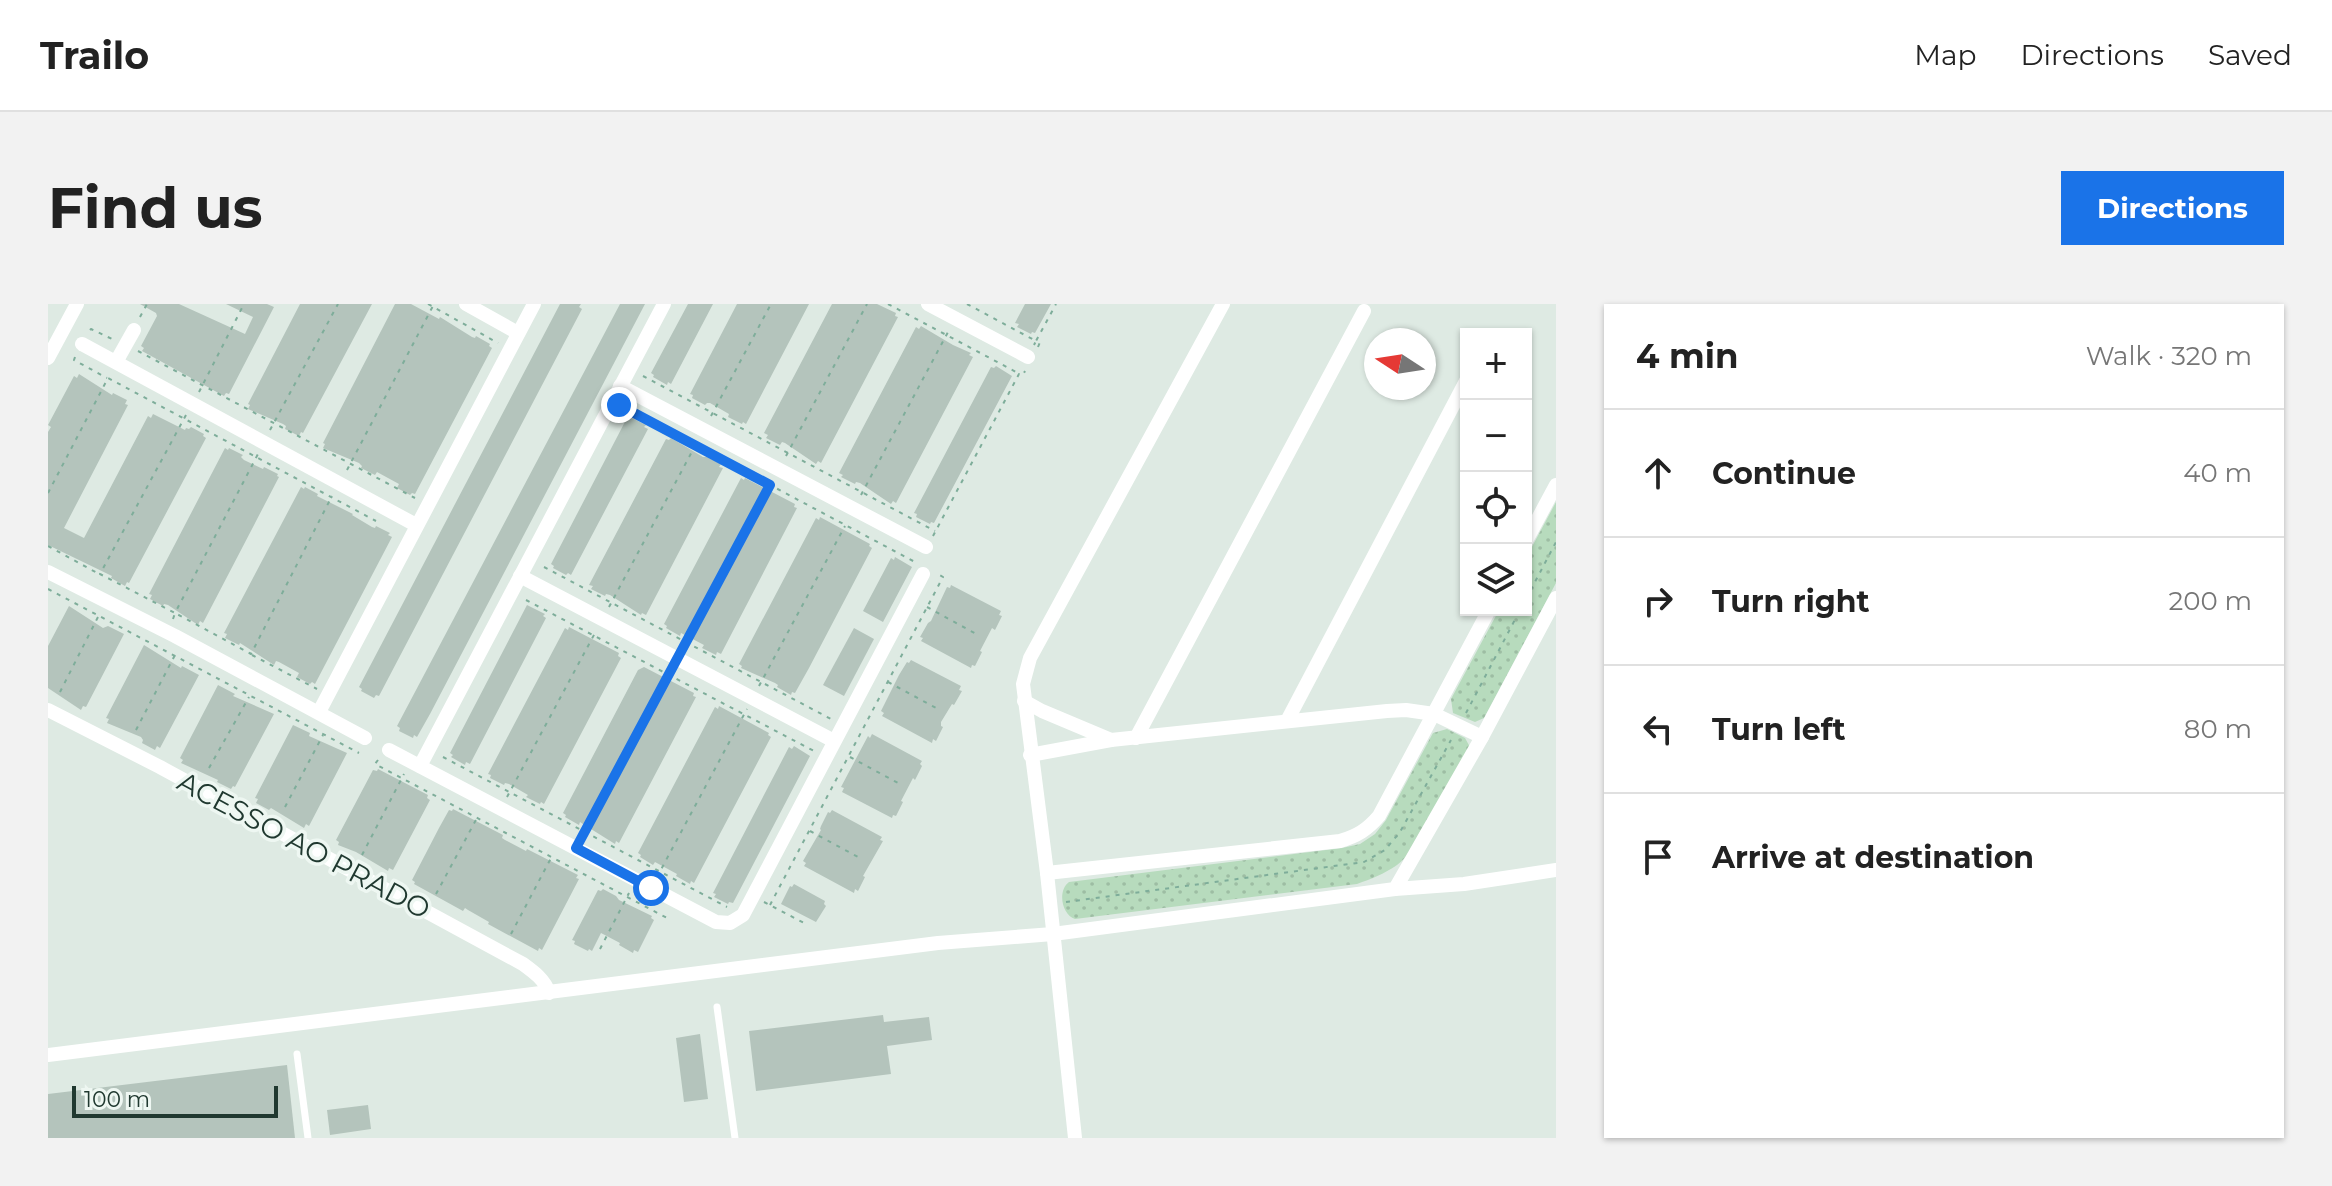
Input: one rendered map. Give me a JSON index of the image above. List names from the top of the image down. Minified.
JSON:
{"streets":{"street":["ACESSO AO PRADO"]},"scale_bar":"100 m","north":"left","page":{"header":"Trailo","nav":["Map","Directions","Saved"],"buttons":"Directions","title":"Find us","heading":["4 min","Walk · 320 m"],"map_buttons":["+","−"],"list":[["Continue","40 m"],["Turn right","200 m"],["Turn left","80 m"],"Arrive at destination"],"scale":"100 m"}}
